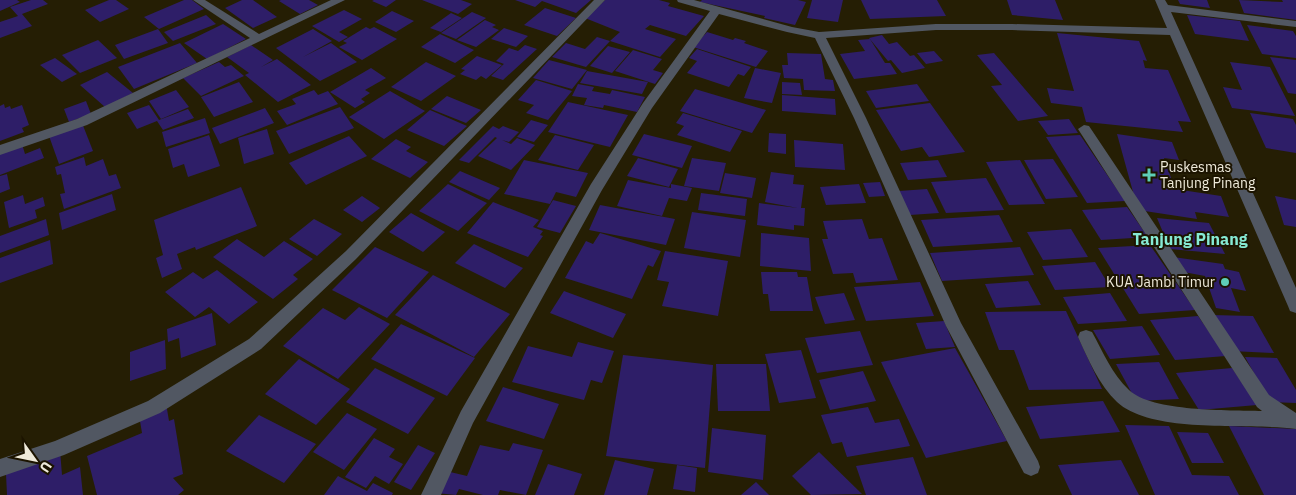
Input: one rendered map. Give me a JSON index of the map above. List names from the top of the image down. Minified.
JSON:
{"districts":["Tanjung Pinang"],"places":{"health":["Puskesmas Tanjung Pinang"],"other":["KUA Jambi Timur"]},"north":"bottom right"}
